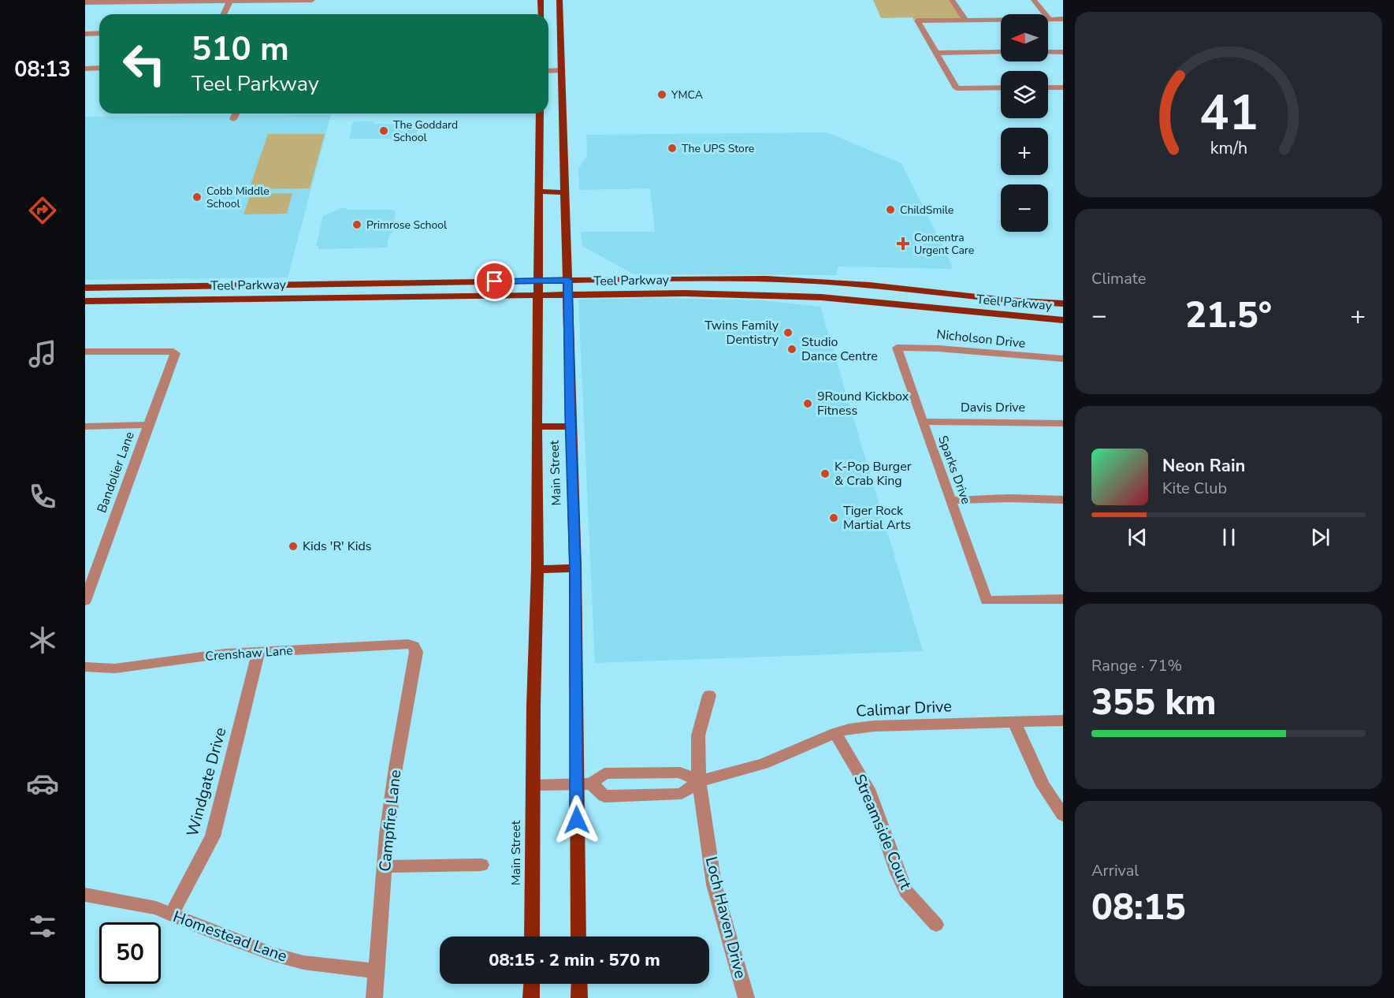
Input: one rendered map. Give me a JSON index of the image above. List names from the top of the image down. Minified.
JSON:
{"streets":{"main road":["Teel Parkway","Main Street"],"street":["Nicholson Drive","Davis Drive","Sparks Drive","Bandolier Lane","Crenshaw Lane","Calimar Drive","Windgate Drive","Campfire Lane","Streamside Court","Loch Haven Drive","Homestead Lane"]},"crossings":[["Teel Parkway","Main Street"],["Nicholson Drive","Sparks Drive"],["Davis Drive","Sparks Drive"],["Main Street","Calimar Drive"],["Crenshaw Lane","Windgate Drive"],["Crenshaw Lane","Campfire Lane"],["Calimar Drive","Streamside Court"],["Calimar Drive","Loch Haven Drive"],["Windgate Drive","Homestead Lane"],["Campfire Lane","Homestead Lane"]],"places":{"other":["YMCA","The Goddard School","The UPS Store","Cobb Middle School","ChildSmile","Primrose School","Twins Family Dentistry","Studio Dance Centre","9Round Kickbox Fitness","K-Pop Burger & Crab King","Tiger Rock Martial Arts","Kids 'R' Kids"],"health":["Concentra Urgent Care"]},"north":"left","page":{"tabs":"08:13","map_buttons":["+","−"],"turn":["510 m","Teel Parkway"],"tile":["Climate",["Range · 71%","355 km"],["Arrival","08:15"]],"heat":["−","21.5°","+"],"song":["Neon Rain","Kite Club"],"limit":"50","trip":"08:15 · 2 min · 570 m","gauge":["41","km/h"]}}
